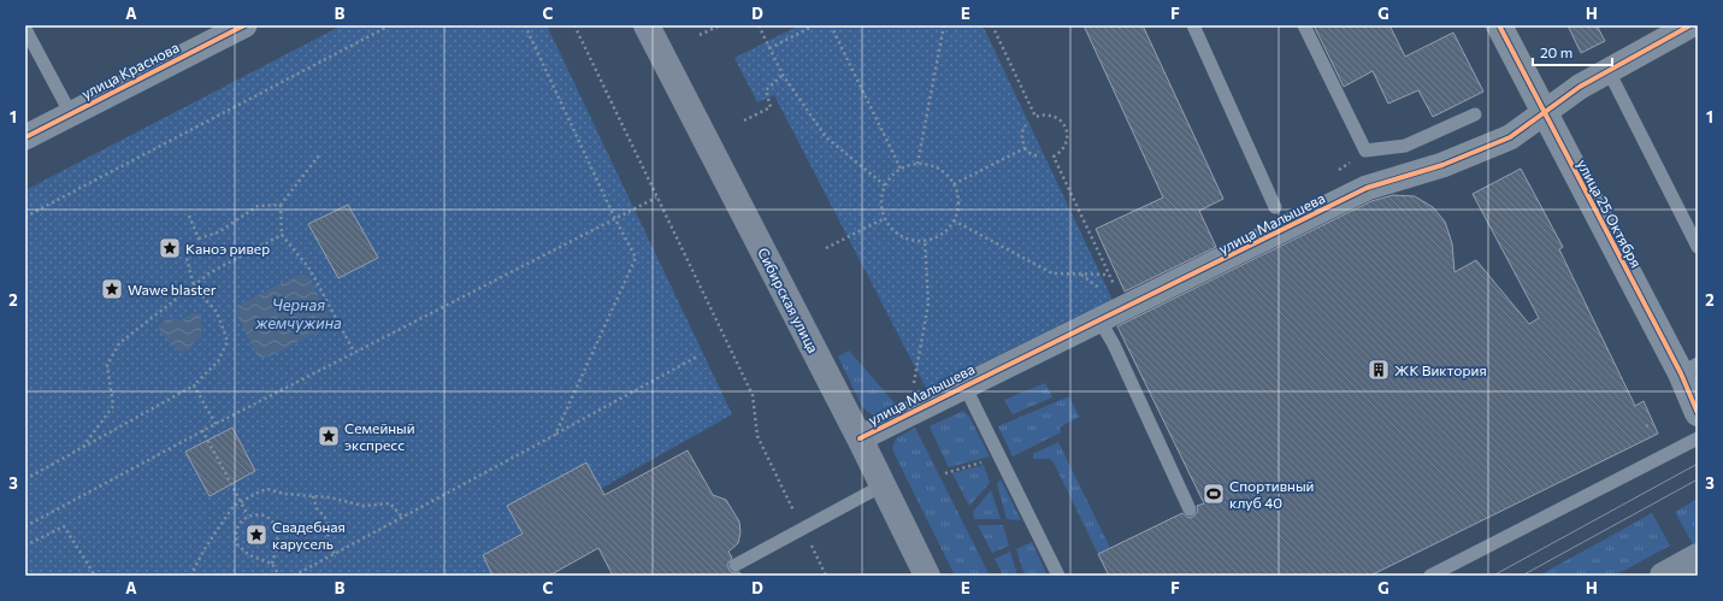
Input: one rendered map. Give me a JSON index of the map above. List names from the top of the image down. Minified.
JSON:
{"streets":{"main road":["Сибирская улица"],"street":["улица Краснова","улица 25 Октября","улица Малышева"]},"crossings":[["улица 25 Октября","улица Малышева"],["улица Малышева","Сибирская улица"]],"water":["Черная жемчужина"],"places":{"place":["Каноэ ривер","Wawe blaster","Семейный экспресс","Свадебная карусель"],"building":["ЖК Виктория"],"sports":["Спортивный клуб 40"]},"scale_bar":"20 m","grid":{"columns":["A","B","C","D","E","F","G","H"],"rows":["1","2","3"]}}
